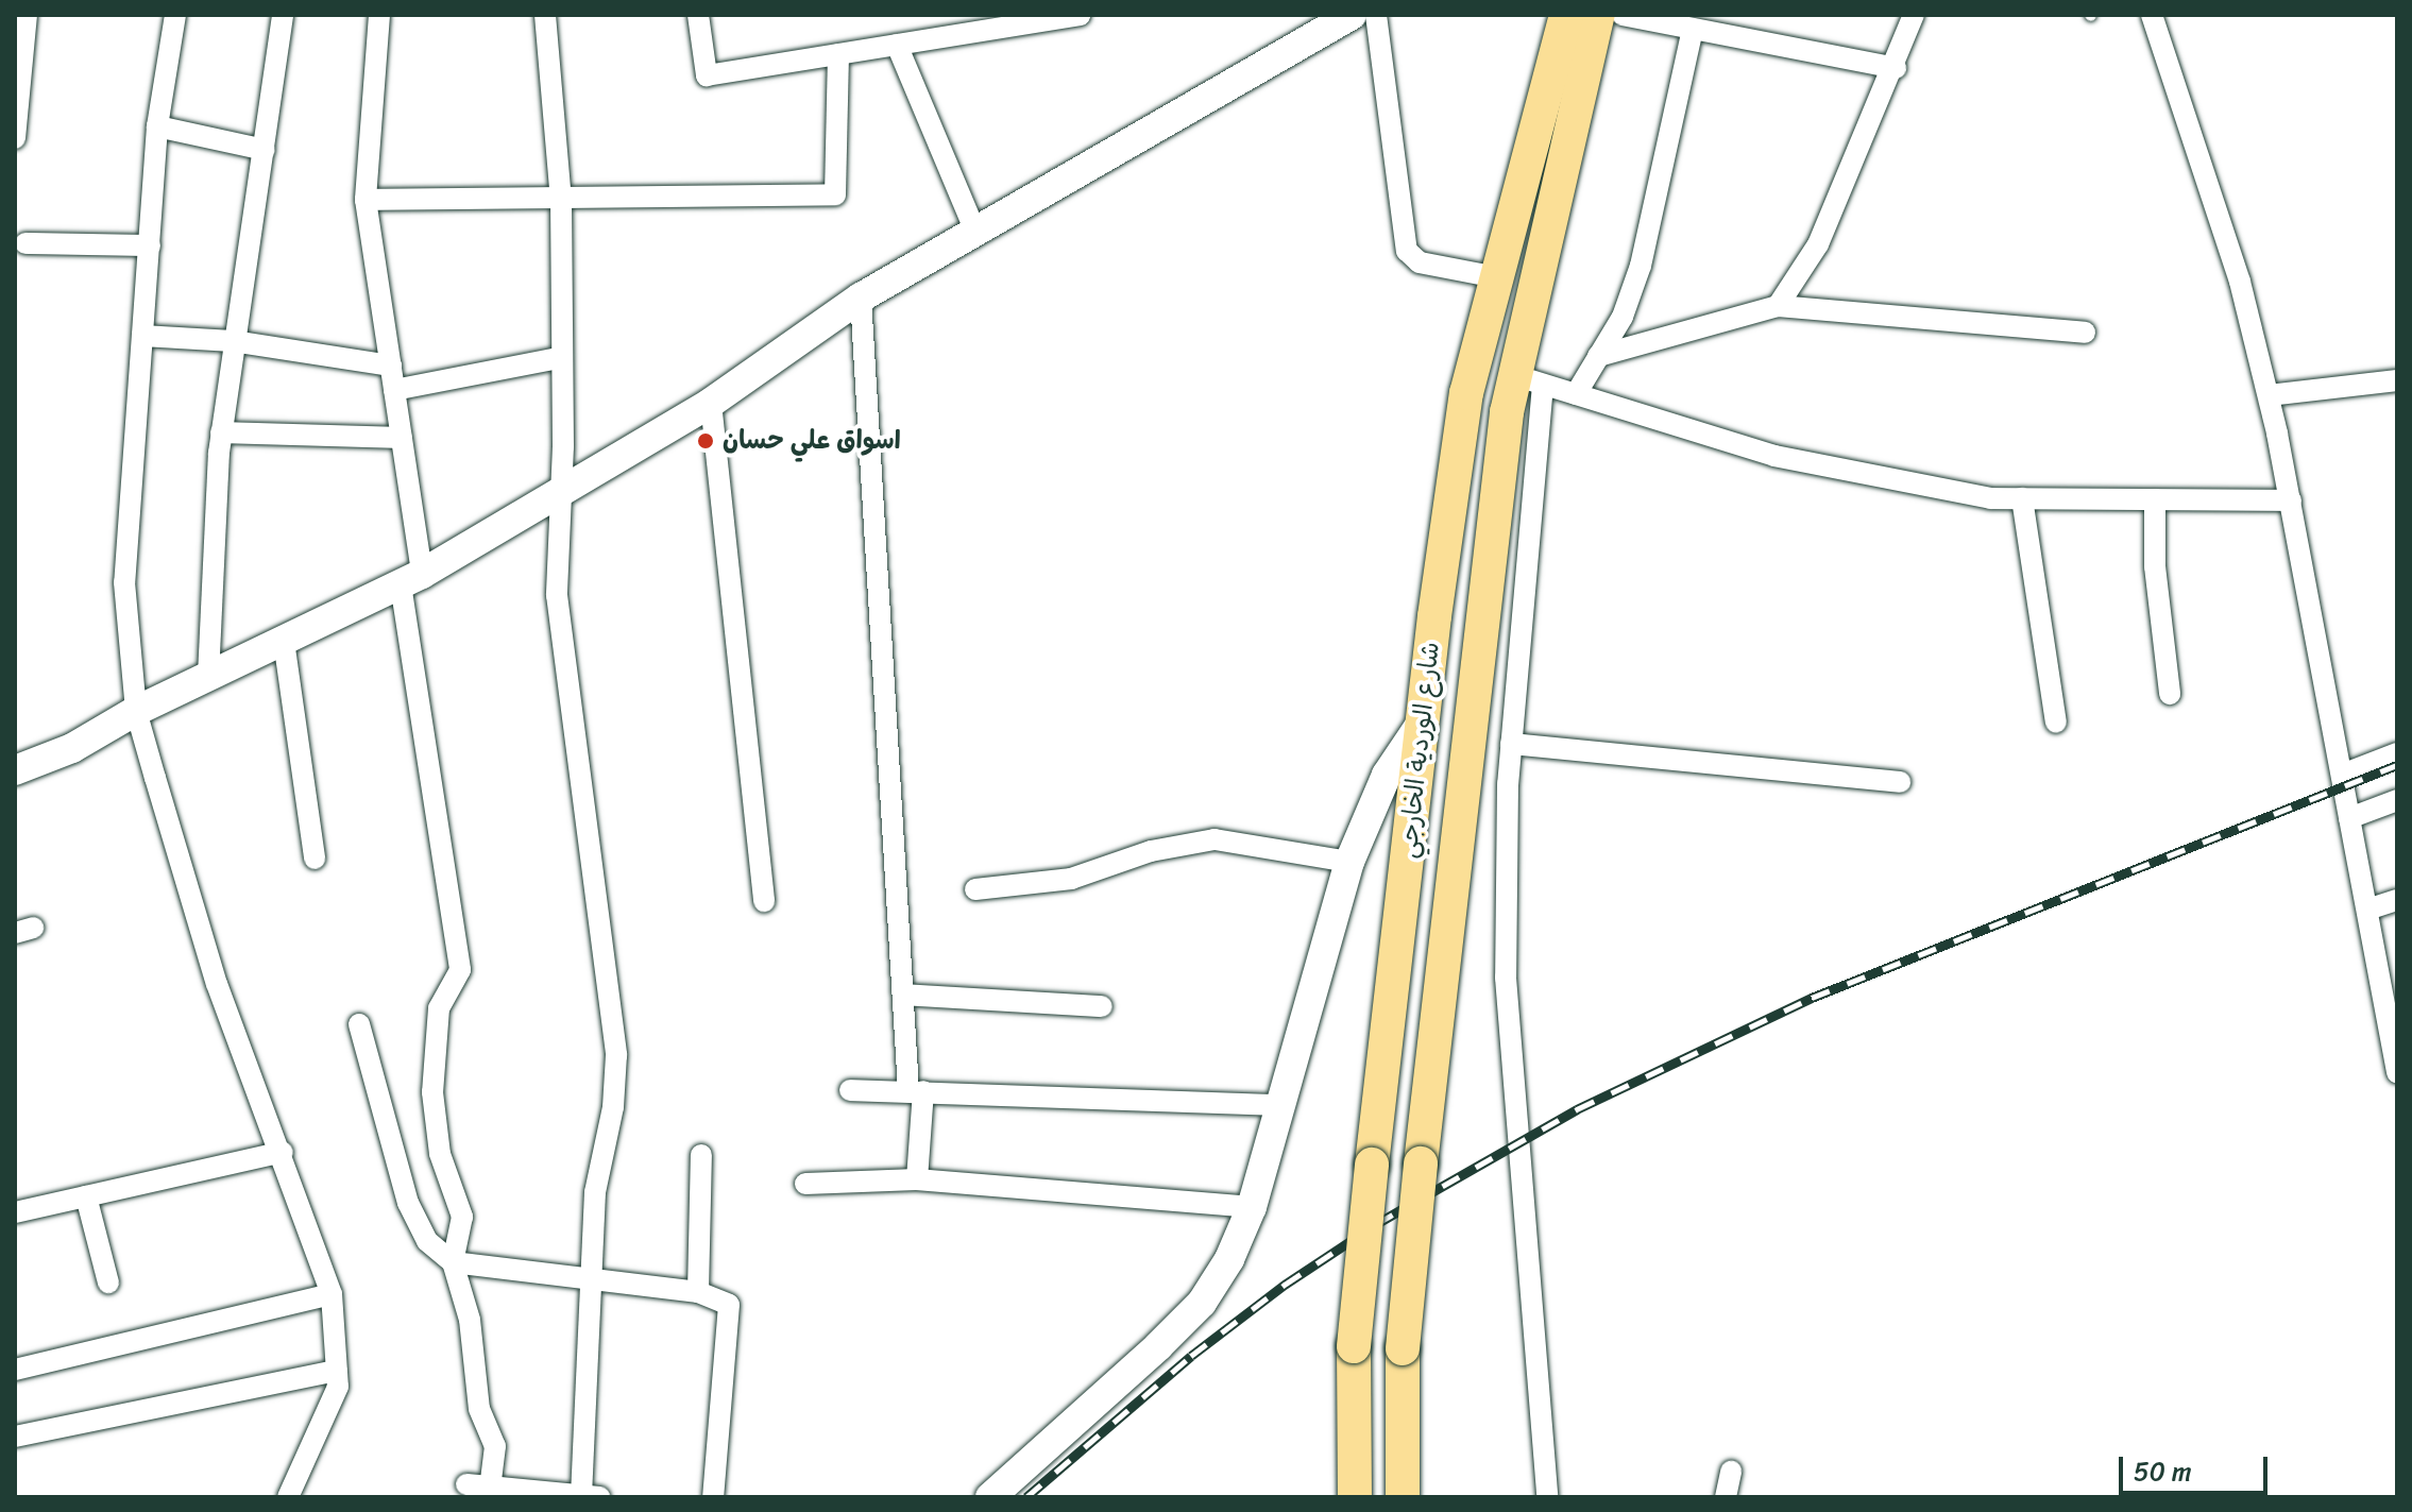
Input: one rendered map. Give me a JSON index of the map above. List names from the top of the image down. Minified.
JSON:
{"streets":{"main road":["شارع الوردية الخارجي"]},"places":["اسواق علي حسان"],"scale_bar":"50 m"}
